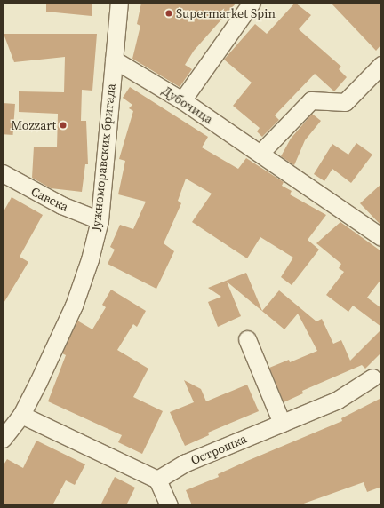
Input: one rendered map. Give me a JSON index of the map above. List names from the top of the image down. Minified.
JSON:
{"streets":{"street":["Дубочица","Јужноморавских бригада","Савска","Острошка"]},"crossings":[["Дубочица","Јужноморавских бригада"],["Јужноморавских бригада","Савска"]],"places":["Supermarket Spin","Mozzart"]}
